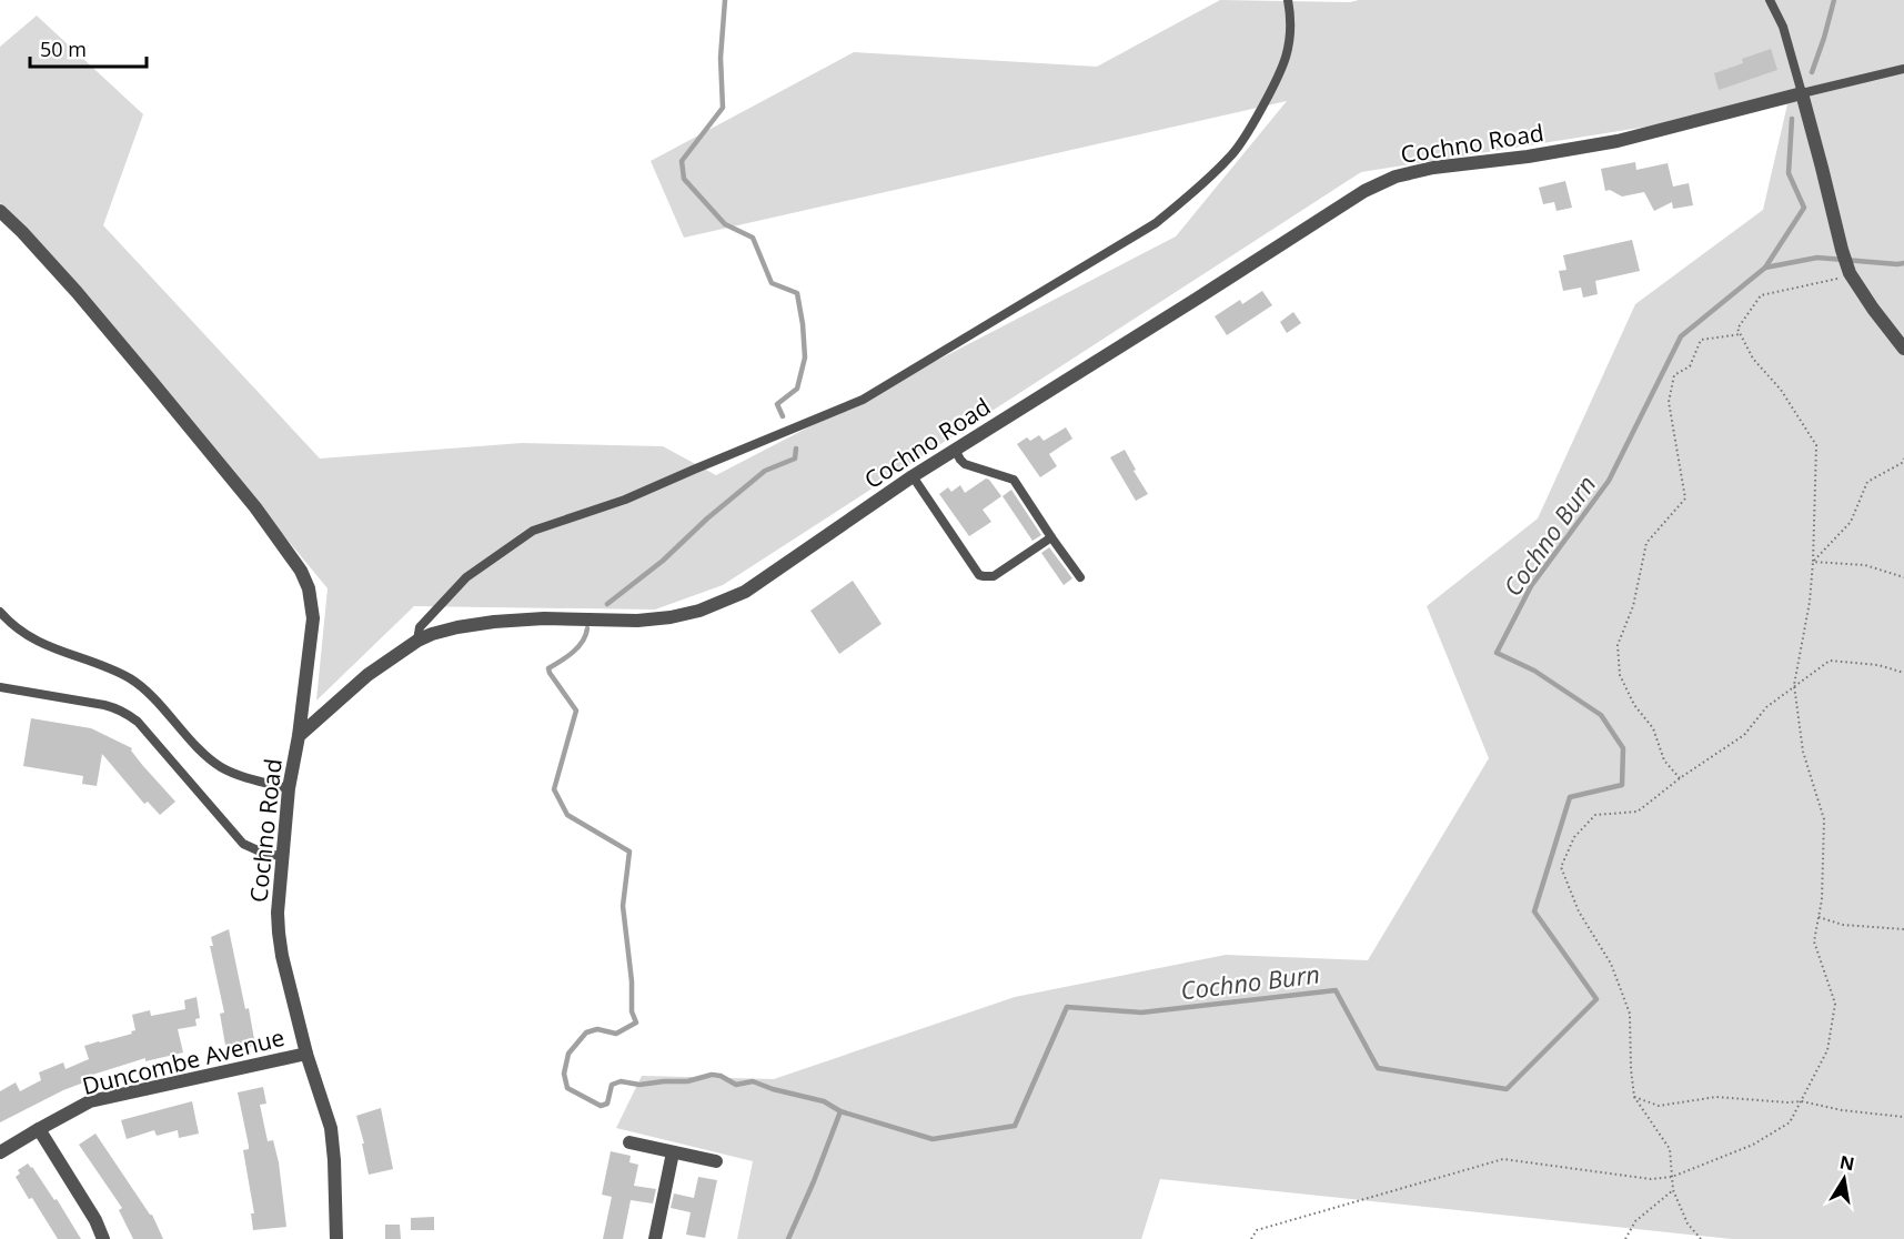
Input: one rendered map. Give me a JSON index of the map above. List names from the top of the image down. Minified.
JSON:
{"streets":{"street":["Cochno Road","Duncombe Avenue"]},"crossings":[["Cochno Road","Duncombe Avenue"]],"water":["Cochno Burn"],"scale_bar":"50 m","north":"top"}
